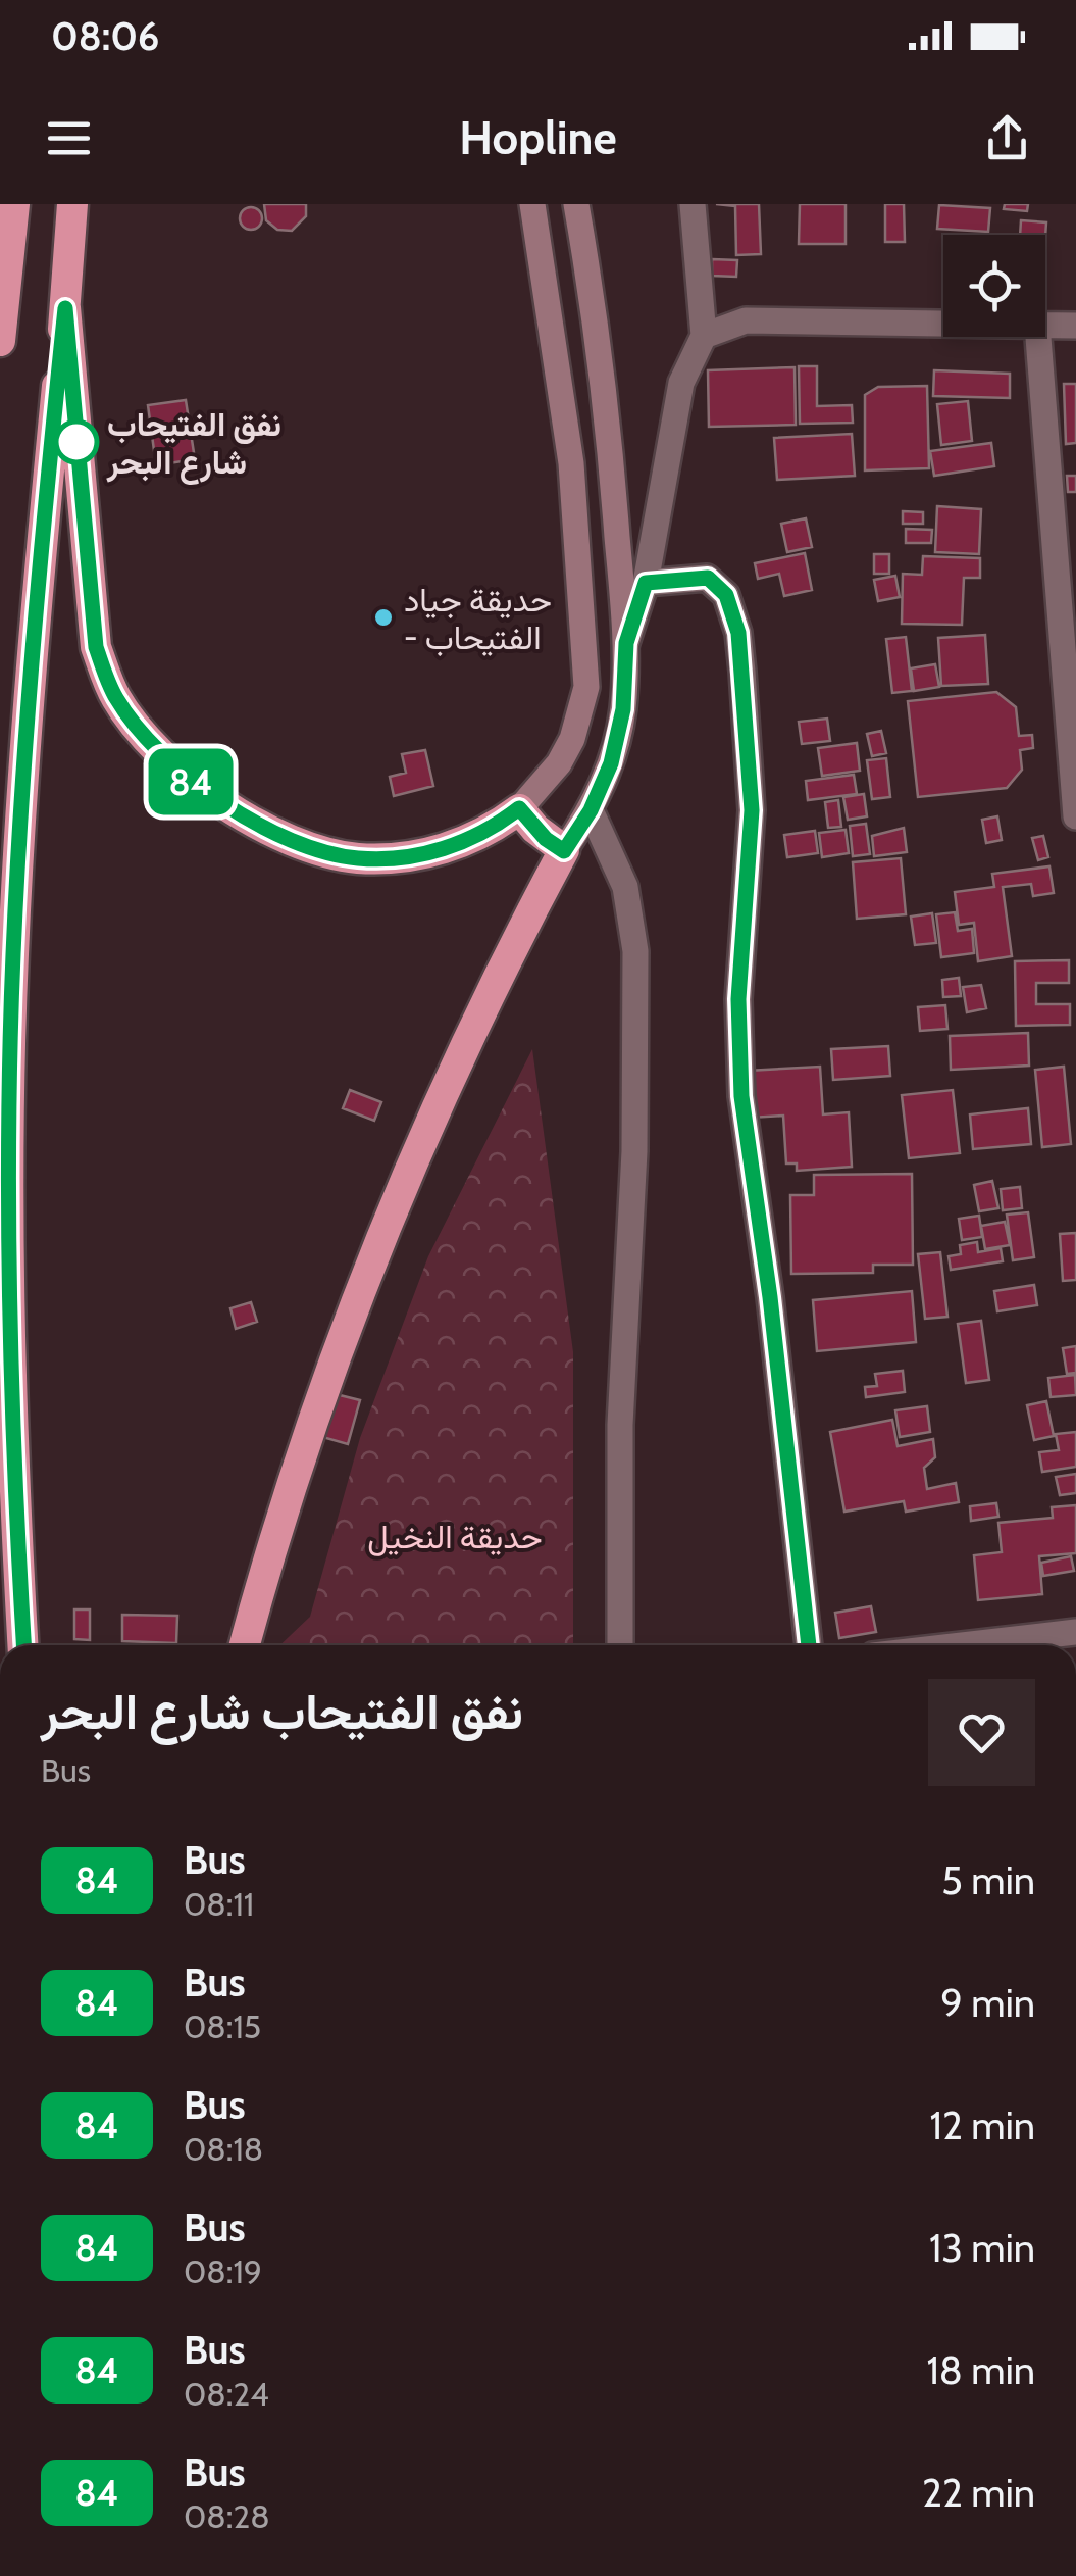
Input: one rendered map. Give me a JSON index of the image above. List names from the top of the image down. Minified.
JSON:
{"parks":["حديقة النخيل"],"places":["نفق الفتيحاب شارع البحر","حديقة جياد - الفتيحاب"],"lines":["bus line 84"],"page":{"status":"08:06","header":"Hopline","on_map":"84","heading":["نفق الفتيحاب شارع البحر","Bus"],"list":[{"mark":"84","name":"Bus","note":"08:11","value":"5 min"},{"mark":"84","name":"Bus","note":"08:15","value":"9 min"},{"mark":"84","name":"Bus","note":"08:18","value":"12 min"},{"mark":"84","name":"Bus","note":"08:19","value":"13 min"},{"mark":"84","name":"Bus","note":"08:24","value":"18 min"},{"mark":"84","name":"Bus","note":"08:28","value":"22 min"}]}}
